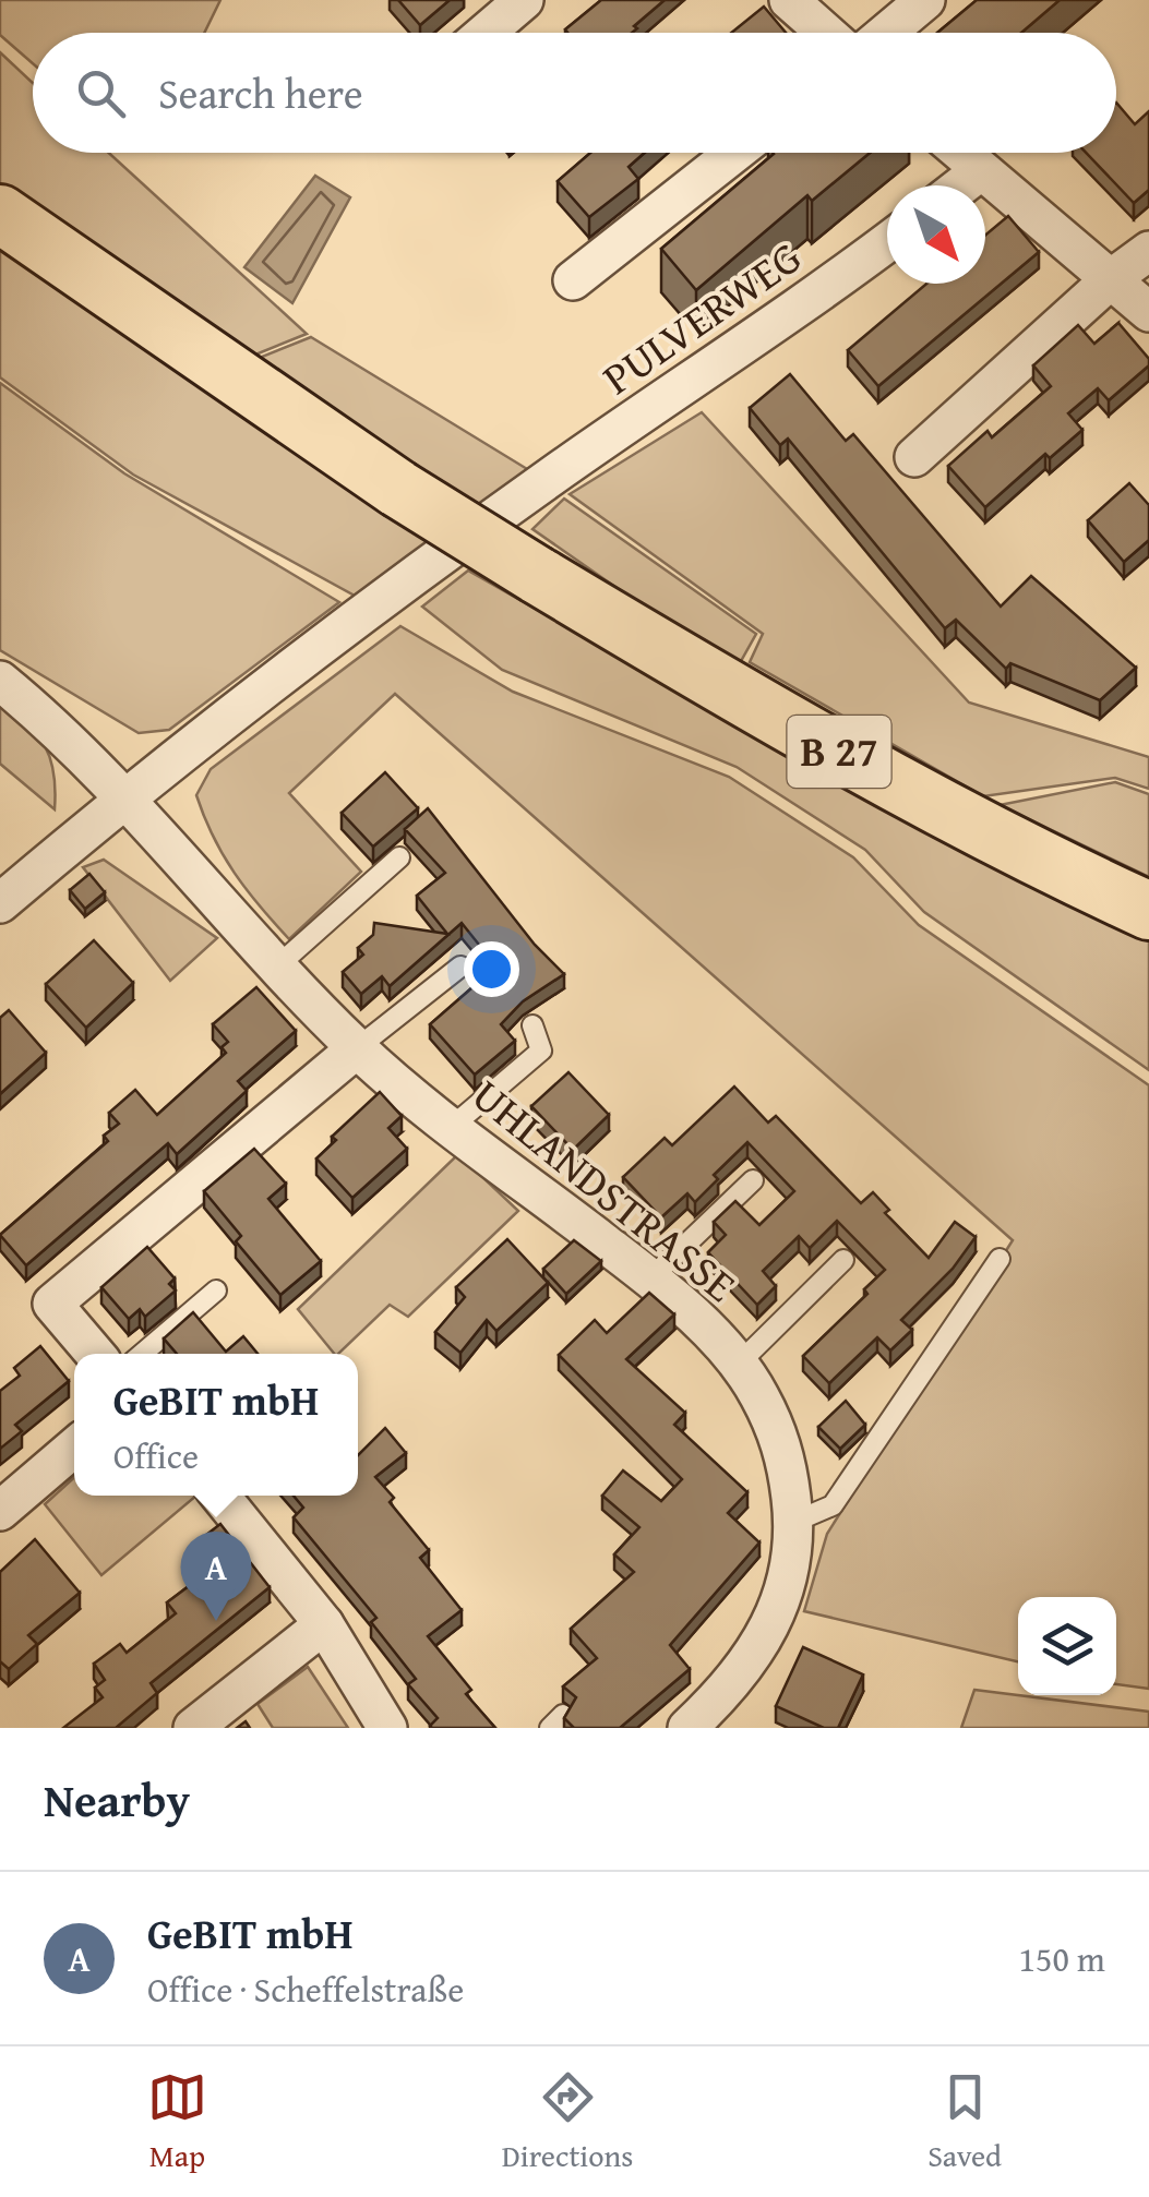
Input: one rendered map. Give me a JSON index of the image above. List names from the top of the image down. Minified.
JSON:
{"streets":{"main road":["B 27"],"street":["PULVERWEG","UHLANDSTRASSE"]},"crossings":[["PULVERWEG","UHLANDSTRASSE"]],"north":"bottom right","page":{"search":"Search here","popup":["GeBIT mbH","Office"],"pins":"A","heading":"Nearby","list":[{"mark":"A","name":"GeBIT mbH","note":"Office · Scheffelstraße","value":"150 m"}],"nav":["Map","Directions","Saved"]}}
